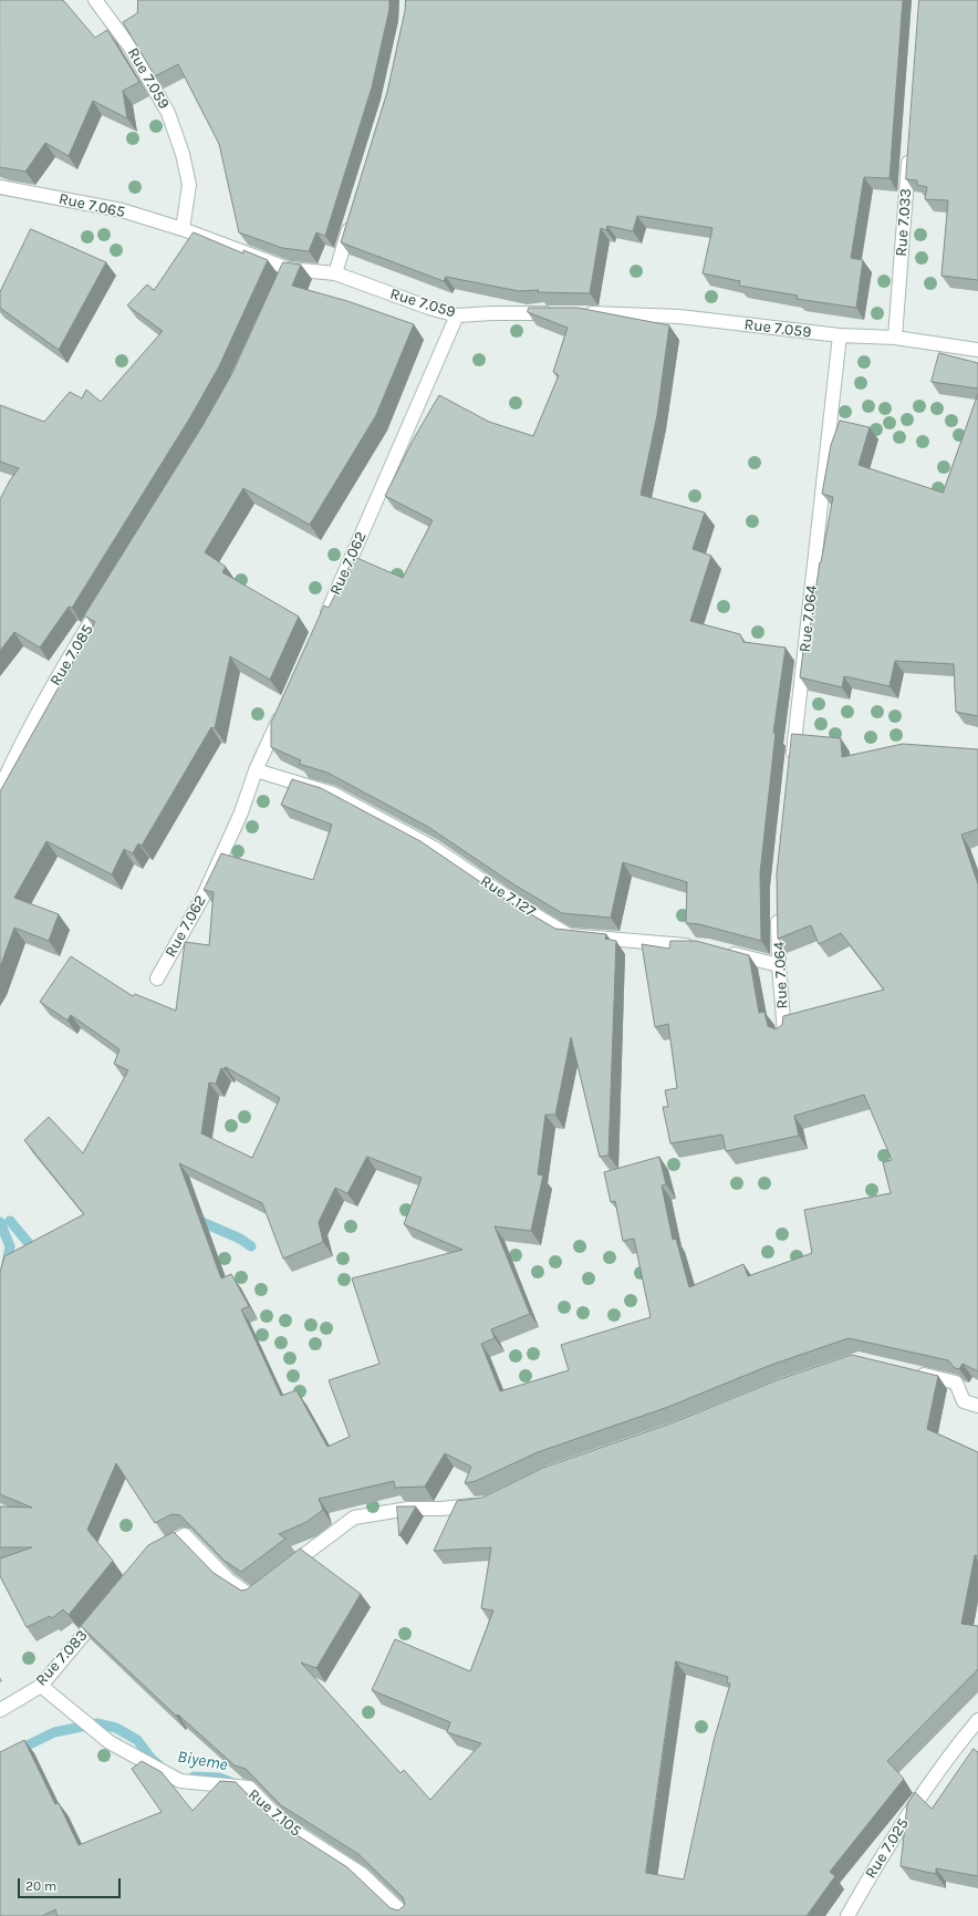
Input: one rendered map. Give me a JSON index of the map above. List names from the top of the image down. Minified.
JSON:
{"streets":{"street":["Rue 7.059","Rue 7.065","Rue 7.033","Rue 7.062","Rue 7.064","Rue 7.085","Rue 7.127","Rue 7.083","Rue 7.105","Rue 7.025"]},"crossings":[["Rue 7.059","Rue 7.065"],["Rue 7.059","Rue 7.033"],["Rue 7.059","Rue 7.062"],["Rue 7.059","Rue 7.064"],["Rue 7.062","Rue 7.127"],["Rue 7.083","Rue 7.105"]],"water":["Biyeme"],"scale_bar":"20 m"}
